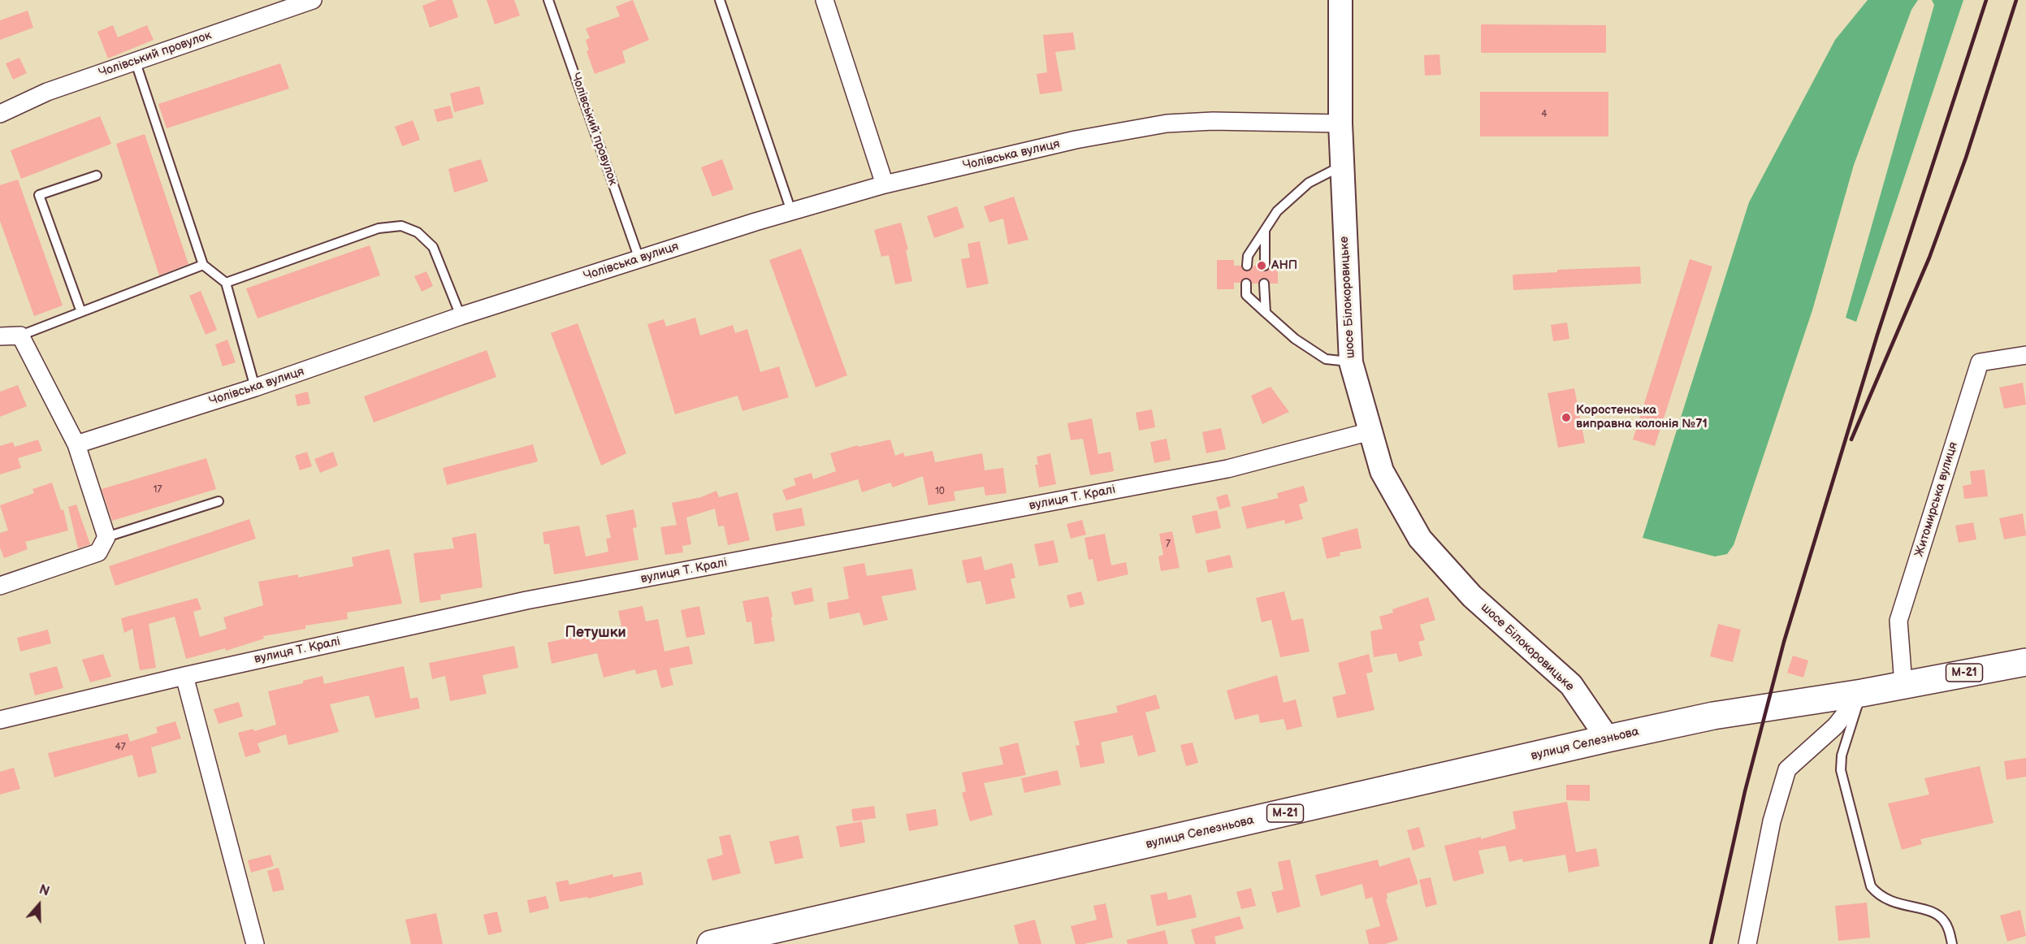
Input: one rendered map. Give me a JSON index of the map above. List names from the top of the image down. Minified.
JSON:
{"streets":{"highway":["М-21","вулиця Селезньова"],"main road":["шосе Білокоровицьке"],"street":["Чолівський провулок","Чолівська вулиця","вулиця Т. Кралі","Житомирська вулиця"]},"crossings":[["Чолівський провулок","Чолівська вулиця"],["Чолівська вулиця","шосе Білокоровицьке"],["шосе Білокоровицьке","вулиця Т. Кралі"],["шосе Білокоровицьке","вулиця Селезньова"],["Житомирська вулиця","М-21"],["М-21","вулиця Селезньова"]],"districts":["Петушки"],"places":["АНП","Коростенська виправна колонія №71"],"house_numbers":["4","17","10","7","47"],"north":"top"}
